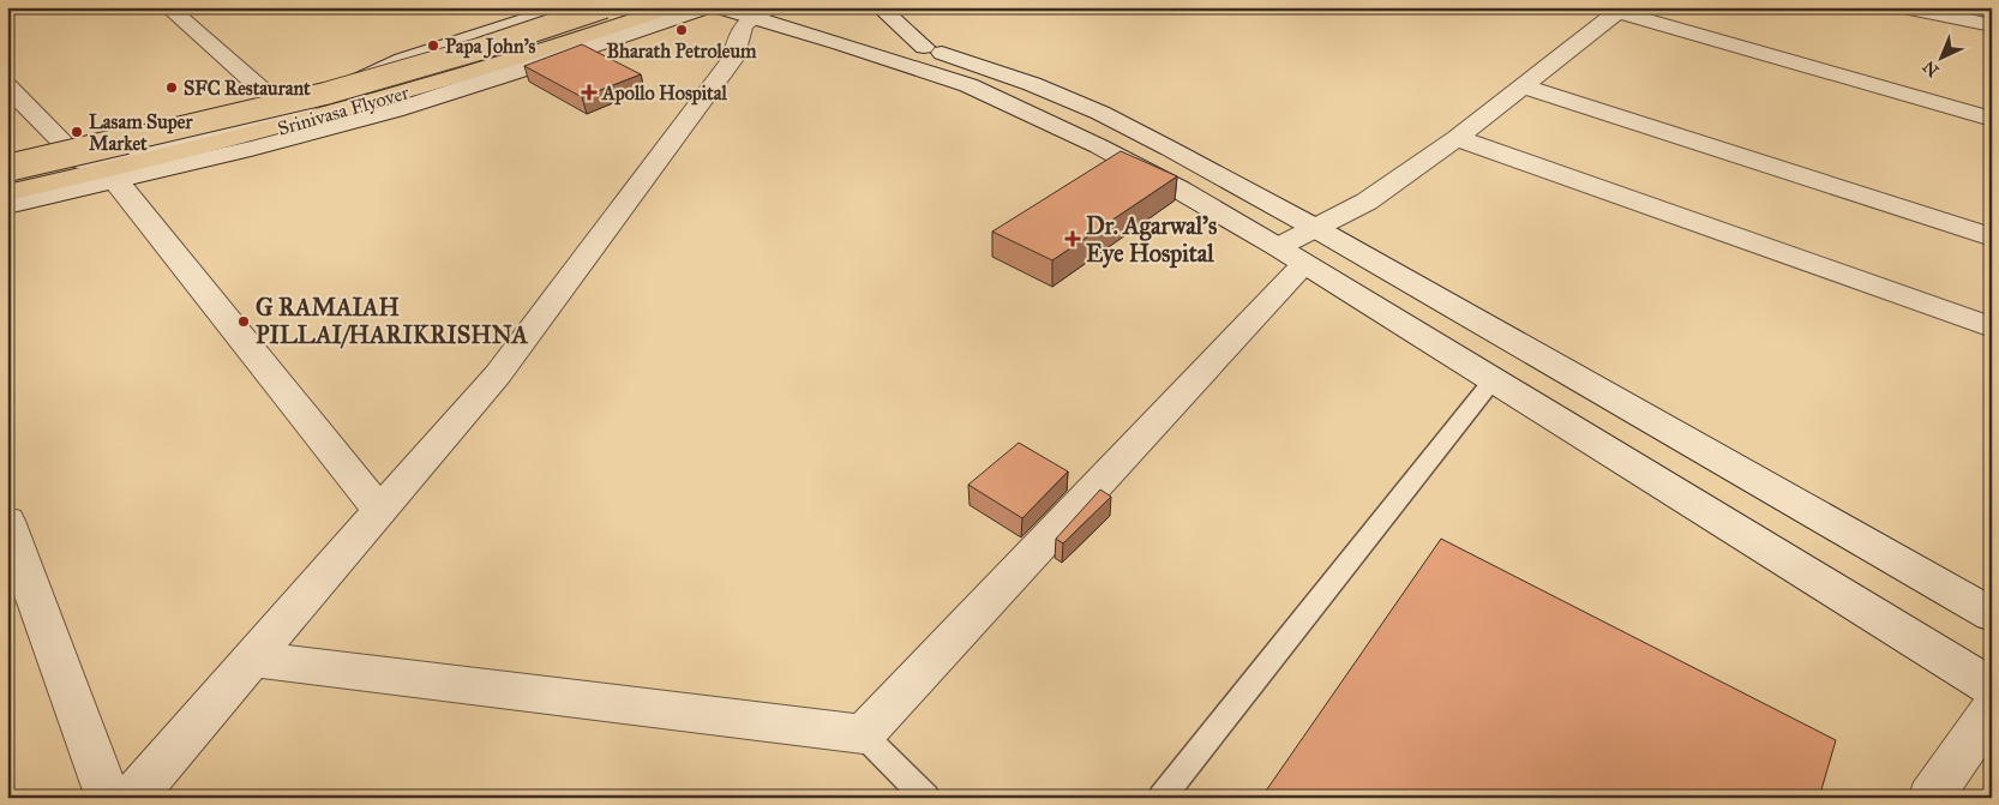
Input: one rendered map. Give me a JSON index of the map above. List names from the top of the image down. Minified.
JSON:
{"streets":{"main road":["Srinivasa Flyover"]},"places":{"other":["Bharath Petroleum","Papa John's","SFC Restaurant","Lasam Super Market","G RAMAIAH PILLAI/HARIKRISHNA"],"health":["Apollo Hospital","Dr. Agarwal's Eye Hospital"]},"north":"bottom left"}
